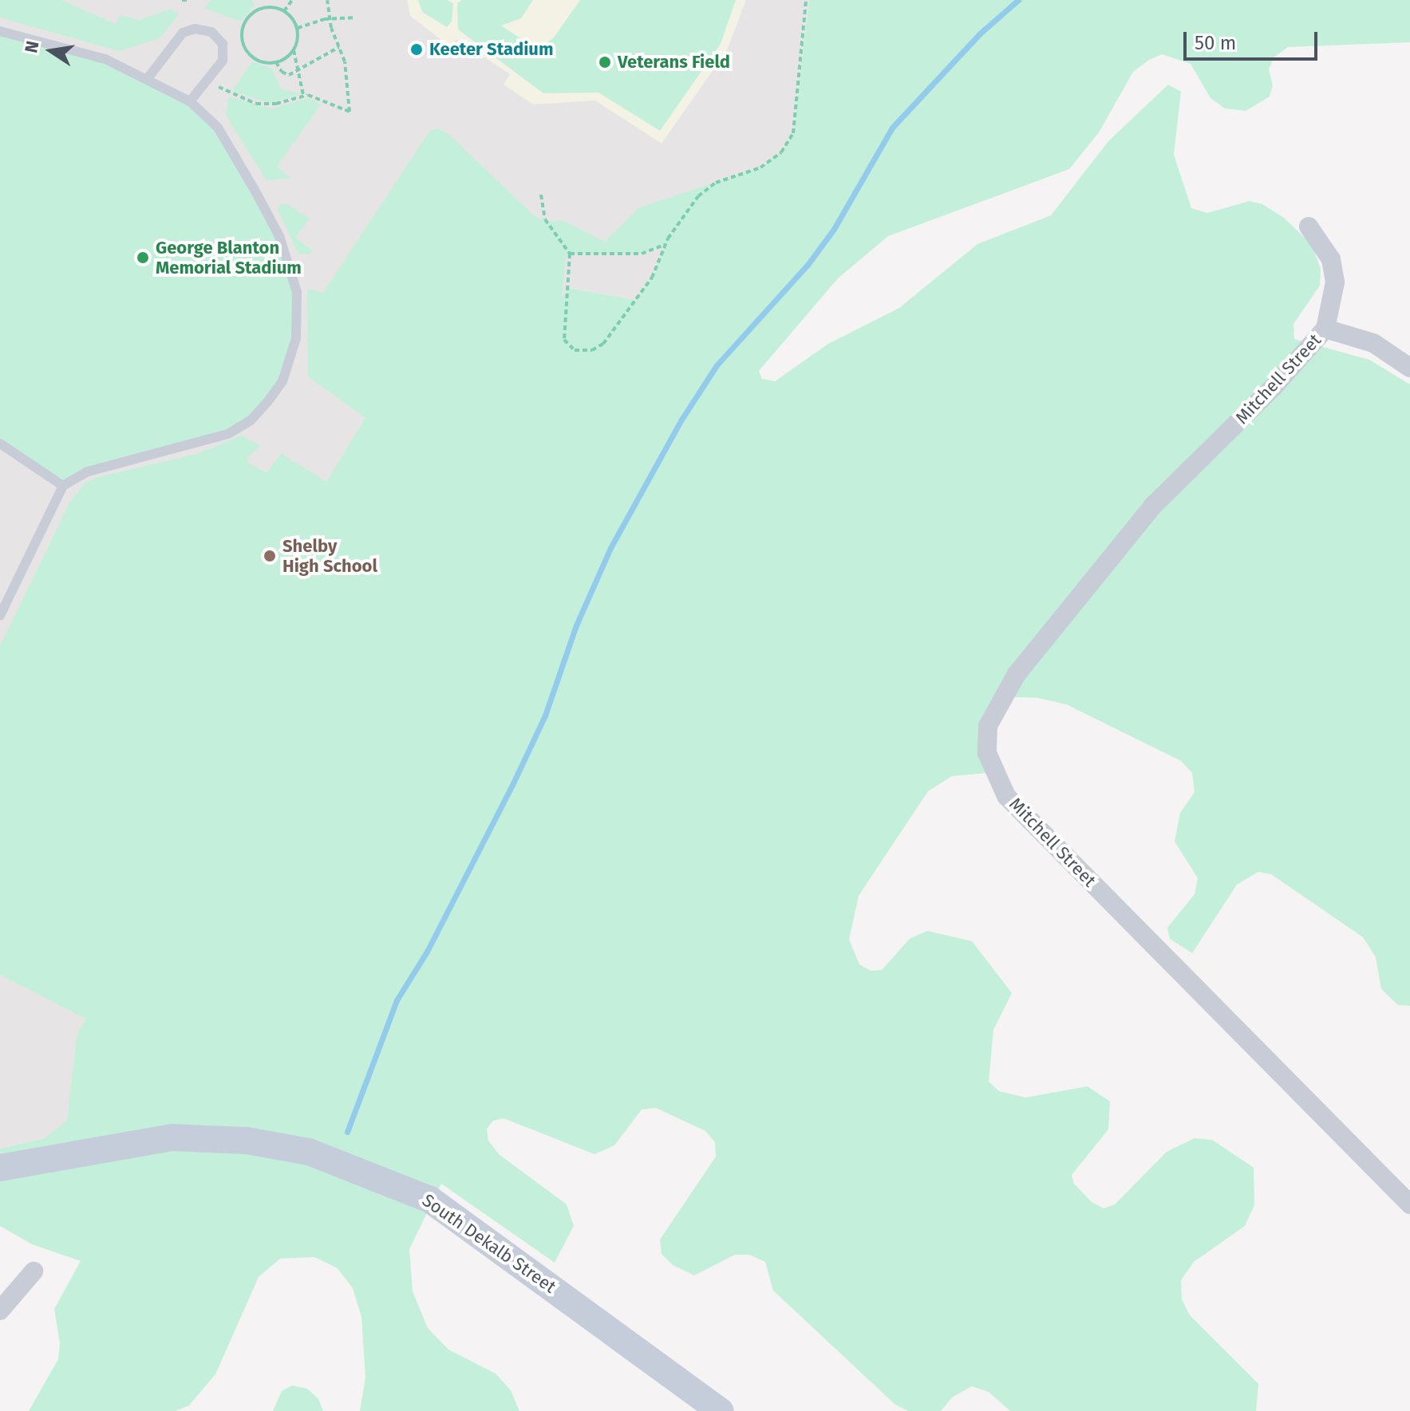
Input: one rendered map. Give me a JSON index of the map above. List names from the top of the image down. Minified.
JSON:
{"streets":{"main road":["South Dekalb Street"],"street":["Mitchell Street"]},"places":["Keeter Stadium","Veterans Field","George Blanton Memorial Stadium","Shelby High School"],"scale_bar":"50 m","north":"left"}
